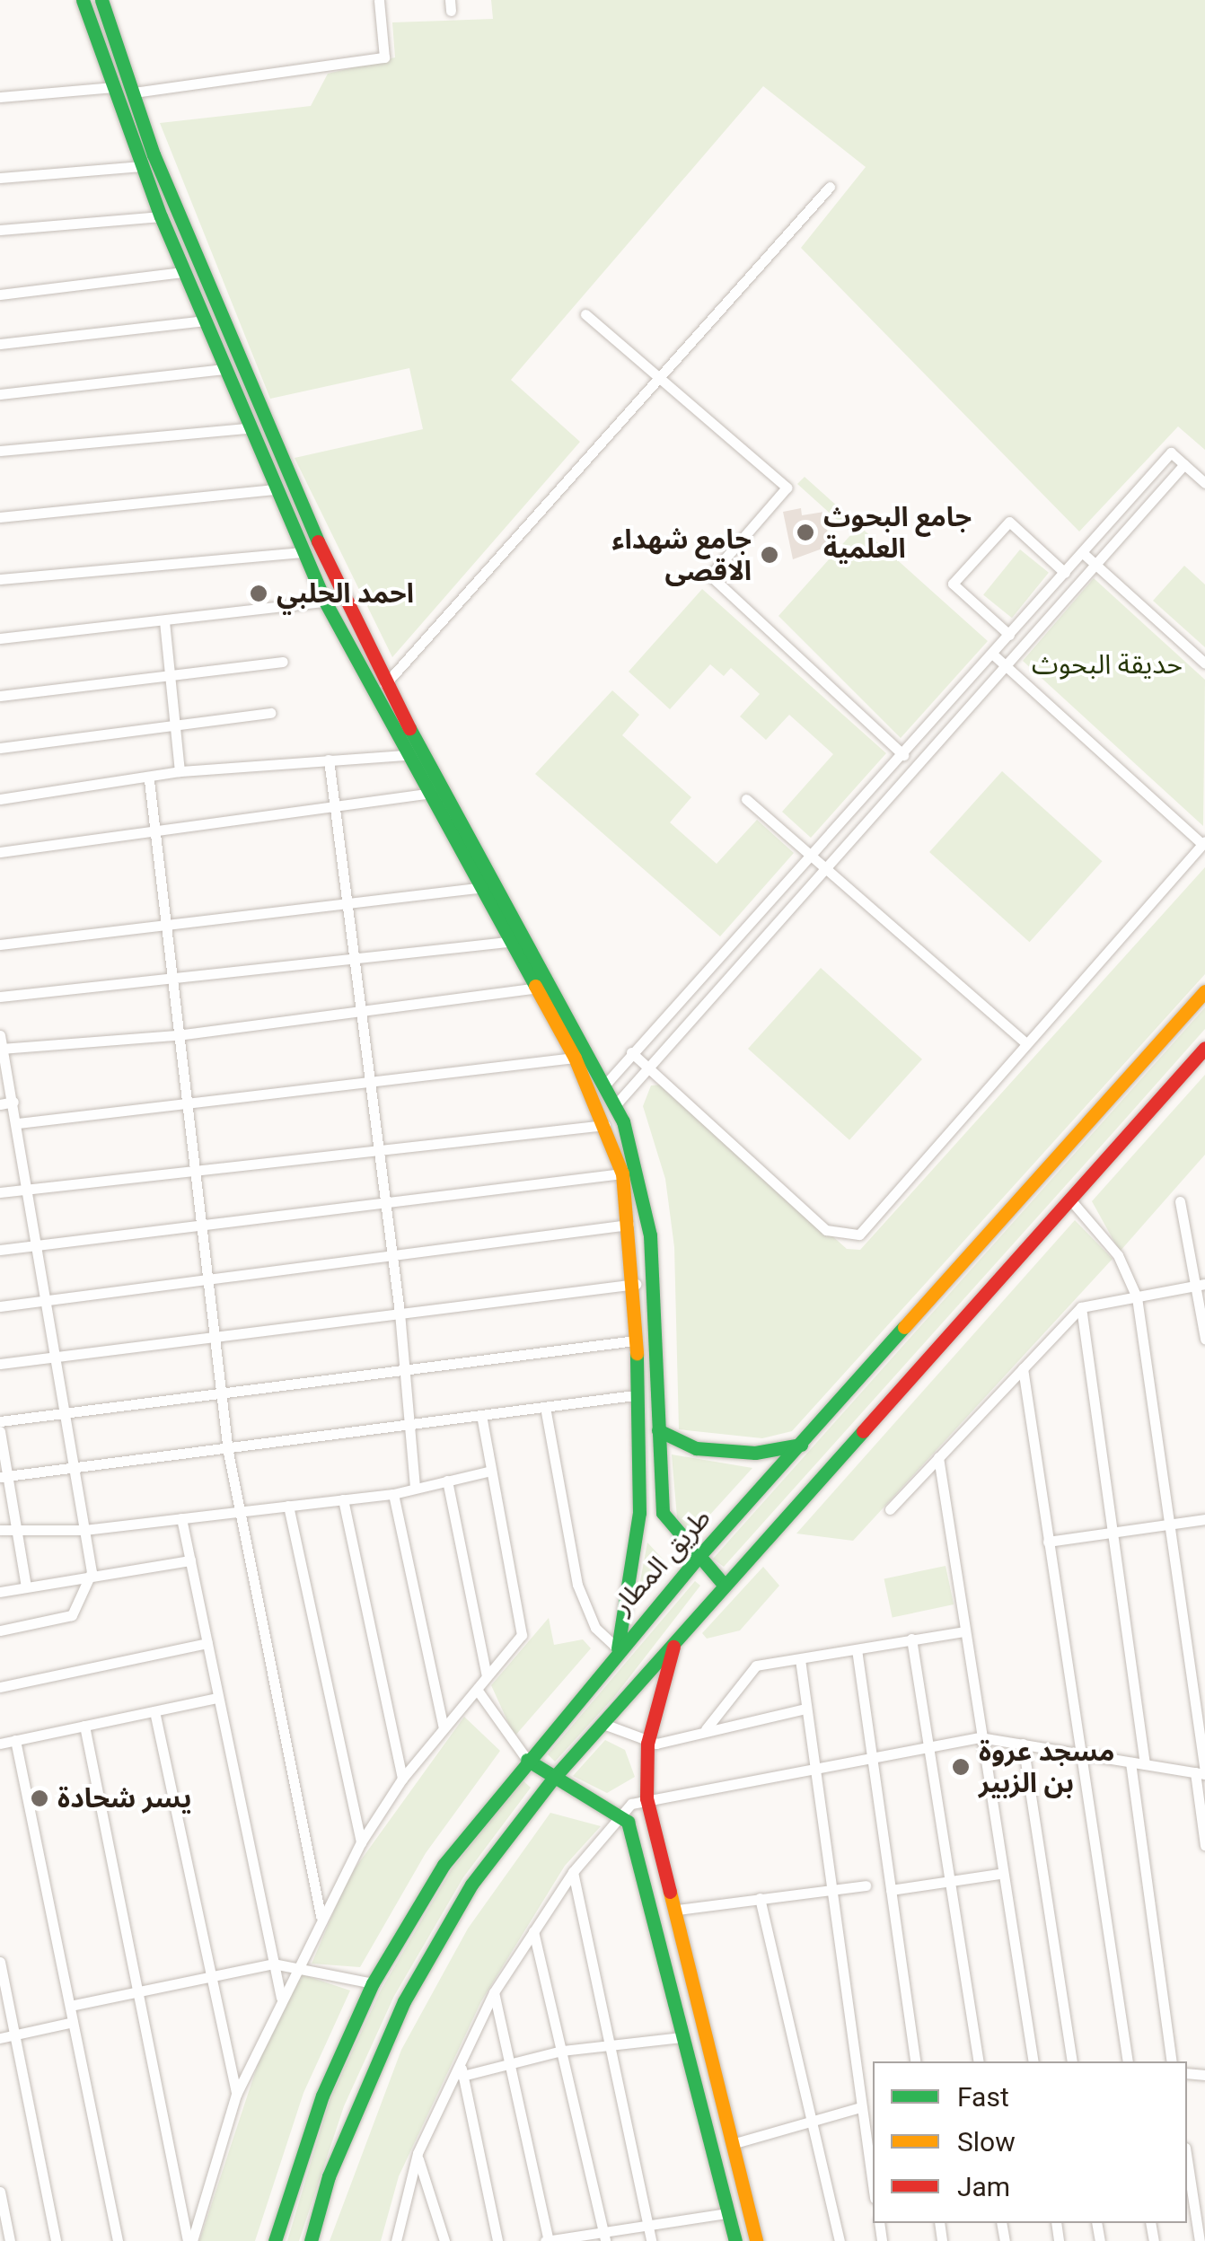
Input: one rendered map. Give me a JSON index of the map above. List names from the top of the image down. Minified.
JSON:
{"streets":{"main road":["طريق المطار"]},"parks":["حديقة البحوث"],"places":["جامع البحوث العلمية","جامع شهداء الاقصى","احمد الحلبي","مسجد عروة بن الزبير","يسر شحادة"],"legend":["Fast","Slow","Jam"]}
